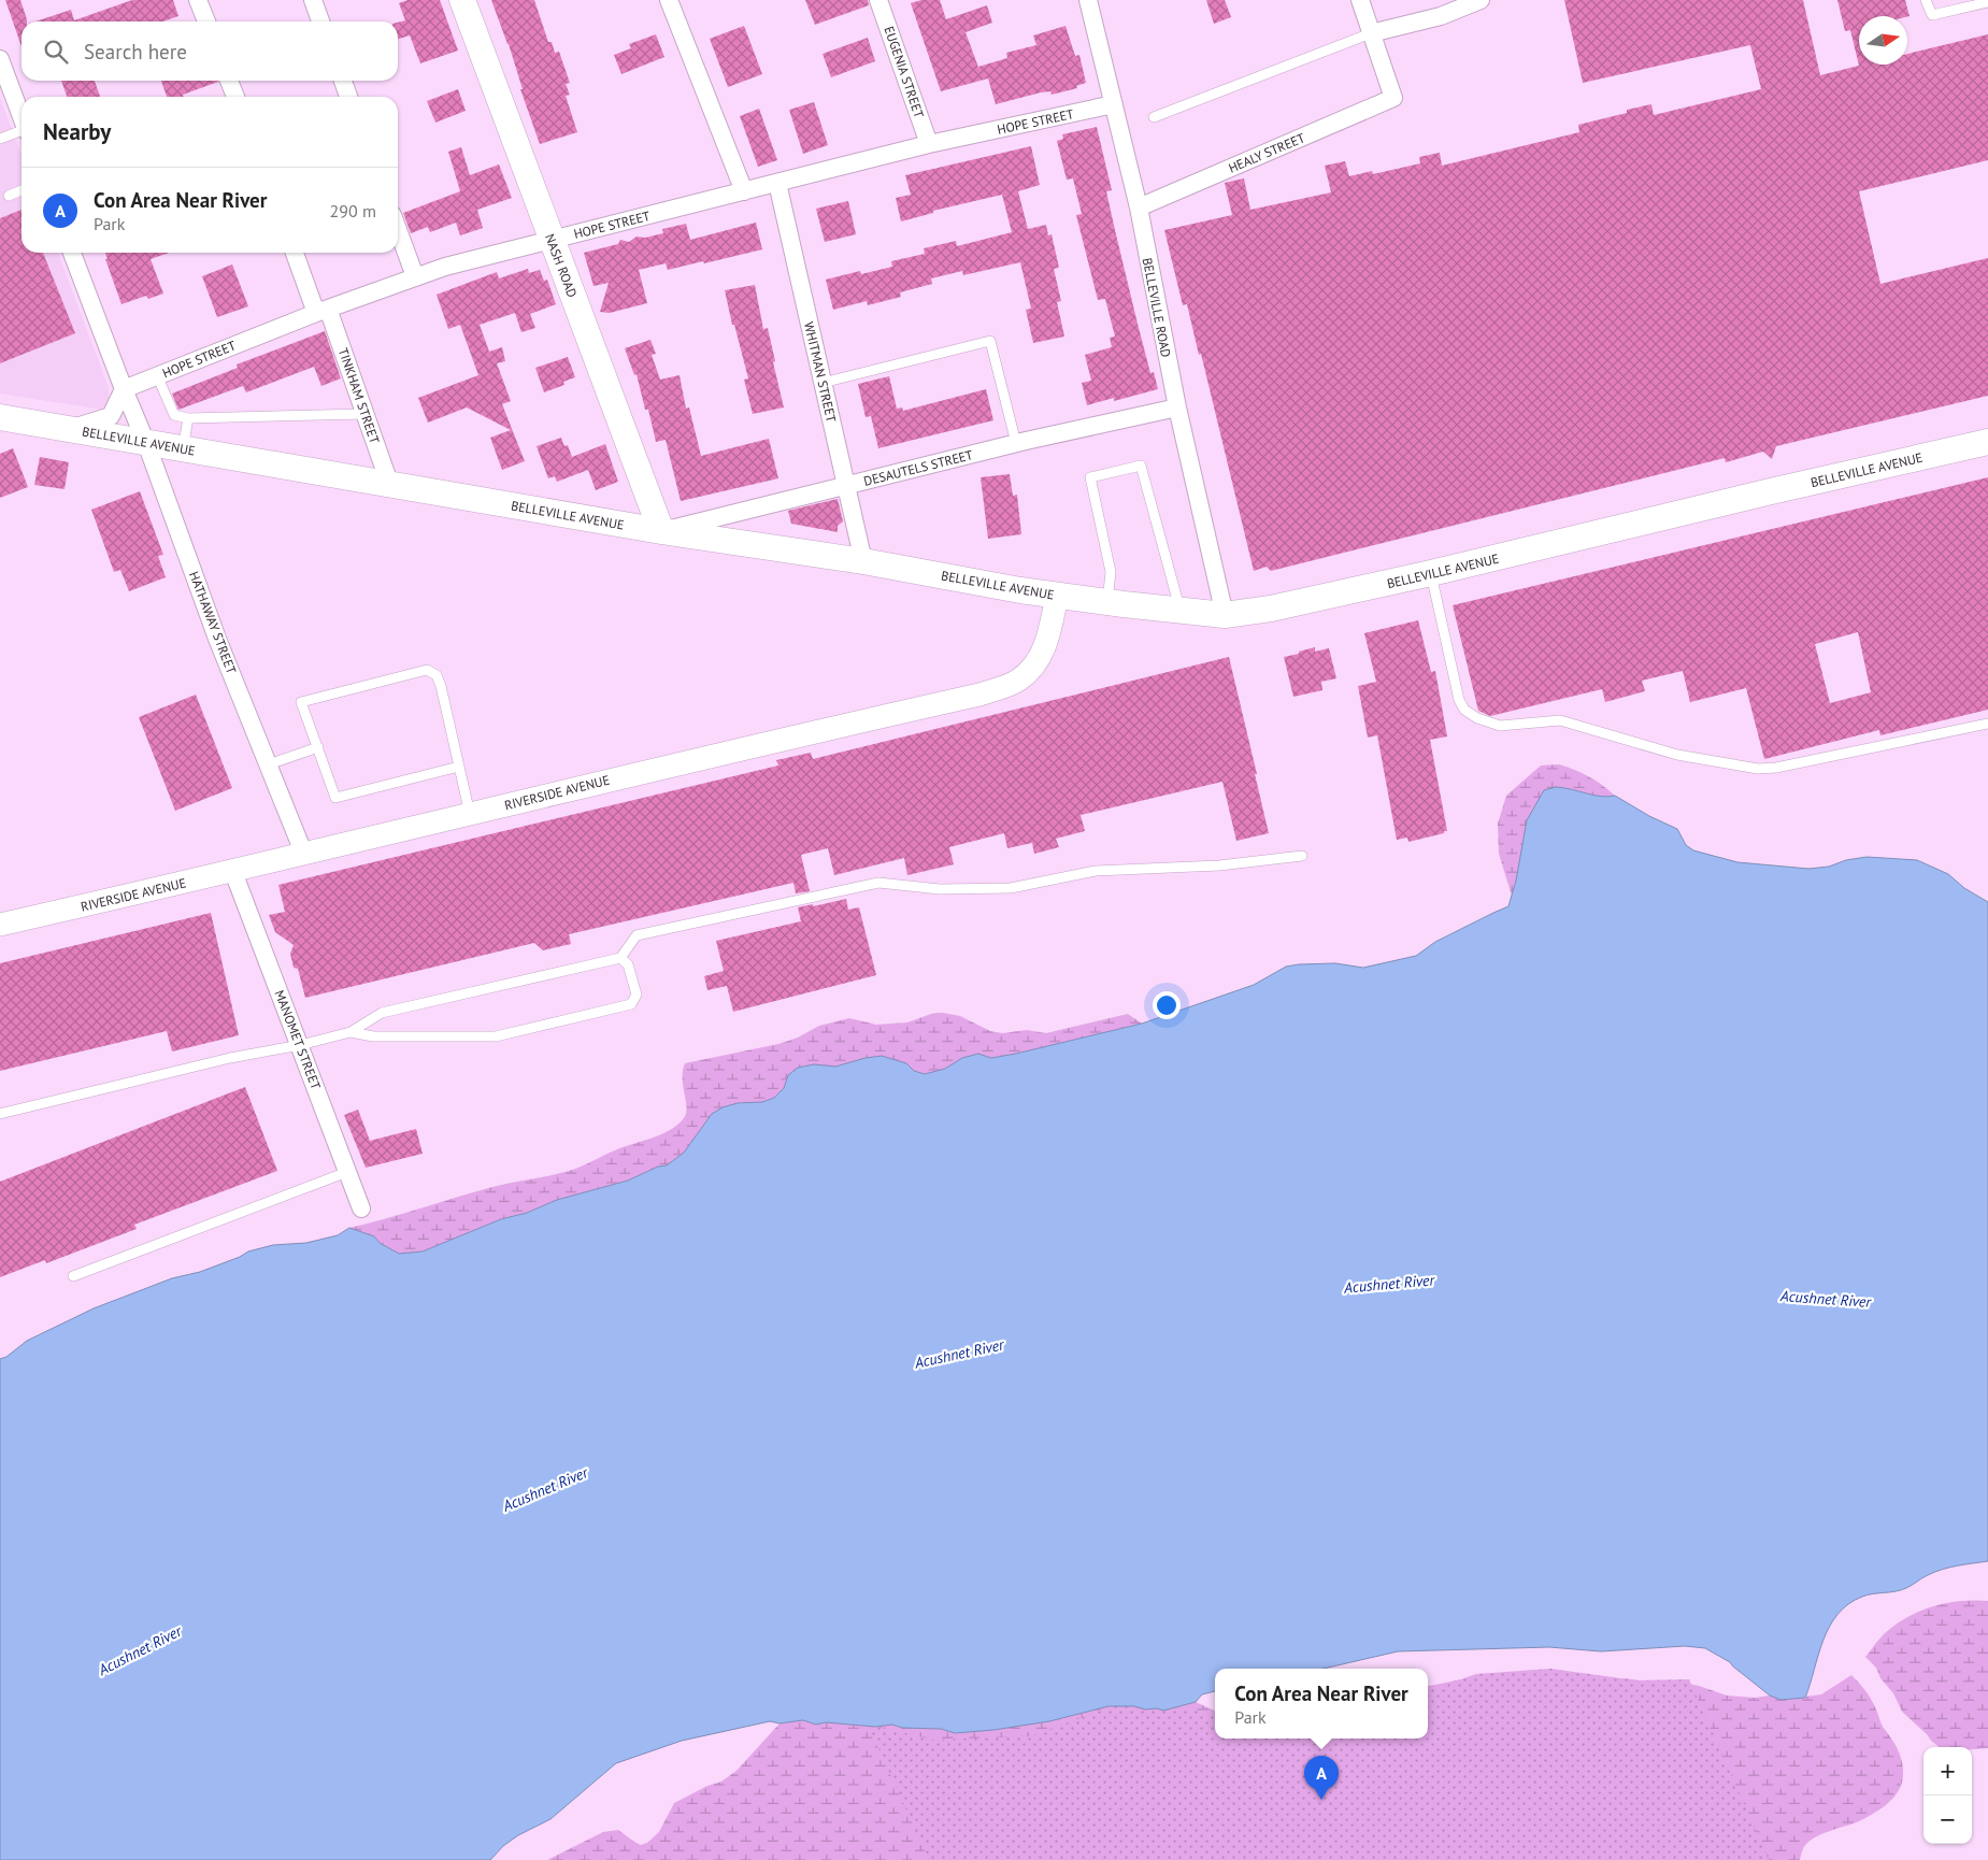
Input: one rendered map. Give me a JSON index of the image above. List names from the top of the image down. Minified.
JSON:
{"streets":{"main road":["NASH ROAD","BELLEVILLE AVENUE"],"street":["EUGENIA STREET","HOPE STREET","HEALY STREET","BELLEVILLE ROAD","WHITMAN STREET","TINKHAM STREET","DESAUTELS STREET","HATHAWAY STREET","RIVERSIDE AVENUE","MANOMET STREET"]},"crossings":[["EUGENIA STREET","HOPE STREET"],["HOPE STREET","NASH ROAD"],["HOPE STREET","BELLEVILLE ROAD"],["HOPE STREET","WHITMAN STREET"],["HOPE STREET","TINKHAM STREET"],["HOPE STREET","HATHAWAY STREET"],["HEALY STREET","BELLEVILLE ROAD"],["NASH ROAD","BELLEVILLE AVENUE"],["NASH ROAD","DESAUTELS STREET"],["BELLEVILLE ROAD","BELLEVILLE AVENUE"],["BELLEVILLE ROAD","DESAUTELS STREET"],["WHITMAN STREET","BELLEVILLE AVENUE"],["WHITMAN STREET","DESAUTELS STREET"],["TINKHAM STREET","BELLEVILLE AVENUE"],["BELLEVILLE AVENUE","DESAUTELS STREET"],["BELLEVILLE AVENUE","HATHAWAY STREET"],["BELLEVILLE AVENUE","RIVERSIDE AVENUE"],["HATHAWAY STREET","RIVERSIDE AVENUE"],["RIVERSIDE AVENUE","MANOMET STREET"]],"water":["Acushnet River"],"north":"right","page":{"search":"Search here","heading":"Nearby","list":[{"mark":"A","name":"Con Area Near River","note":"Park","value":"290 m"}],"popup":["Con Area Near River","Park"],"map_buttons":["+","−"],"pins":"A"}}
